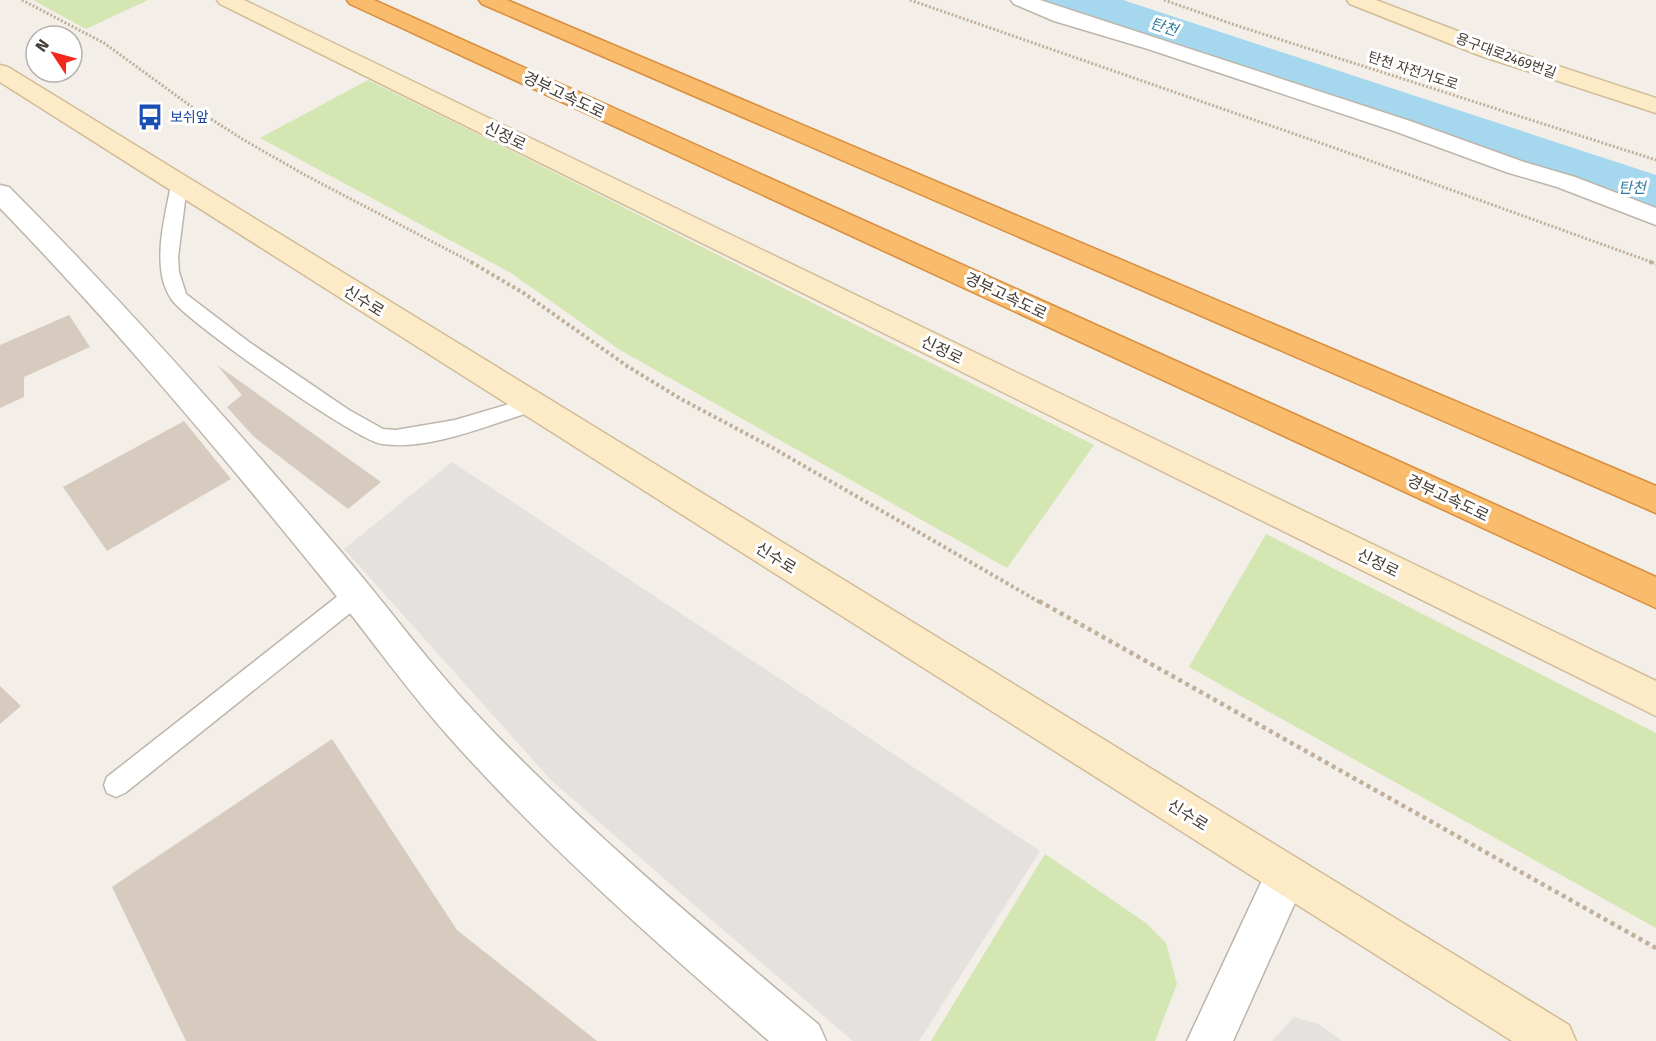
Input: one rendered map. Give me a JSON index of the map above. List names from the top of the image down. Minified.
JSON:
{"streets":{"highway":["경부고속도로"],"street":["용구대로2469번길","신정로","신수로"],"path":["탄천 자전거도로"]},"water":["탄천"],"places":{"bus stop":["보쉬앞"]},"north":"top left"}
